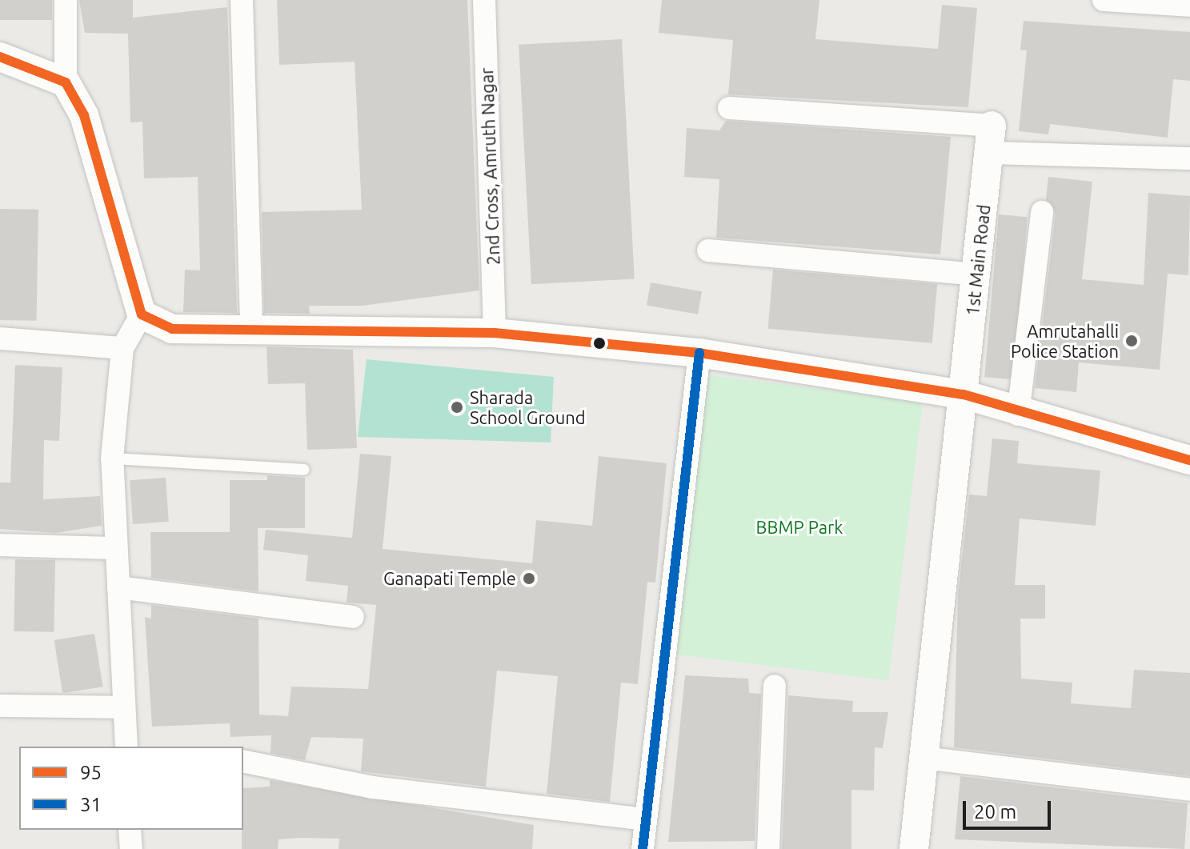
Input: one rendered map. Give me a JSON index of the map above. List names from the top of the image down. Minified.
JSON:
{"streets":{"street":["2nd Cross, Amruth Nagar","1st Main Road"]},"parks":["BBMP Park"],"places":["Amrutahalli Police Station","Sharada School Ground","Ganapati Temple"],"lines":["transit line 95","transit line 31"],"legend":["95","31"],"scale_bar":"20 m"}
